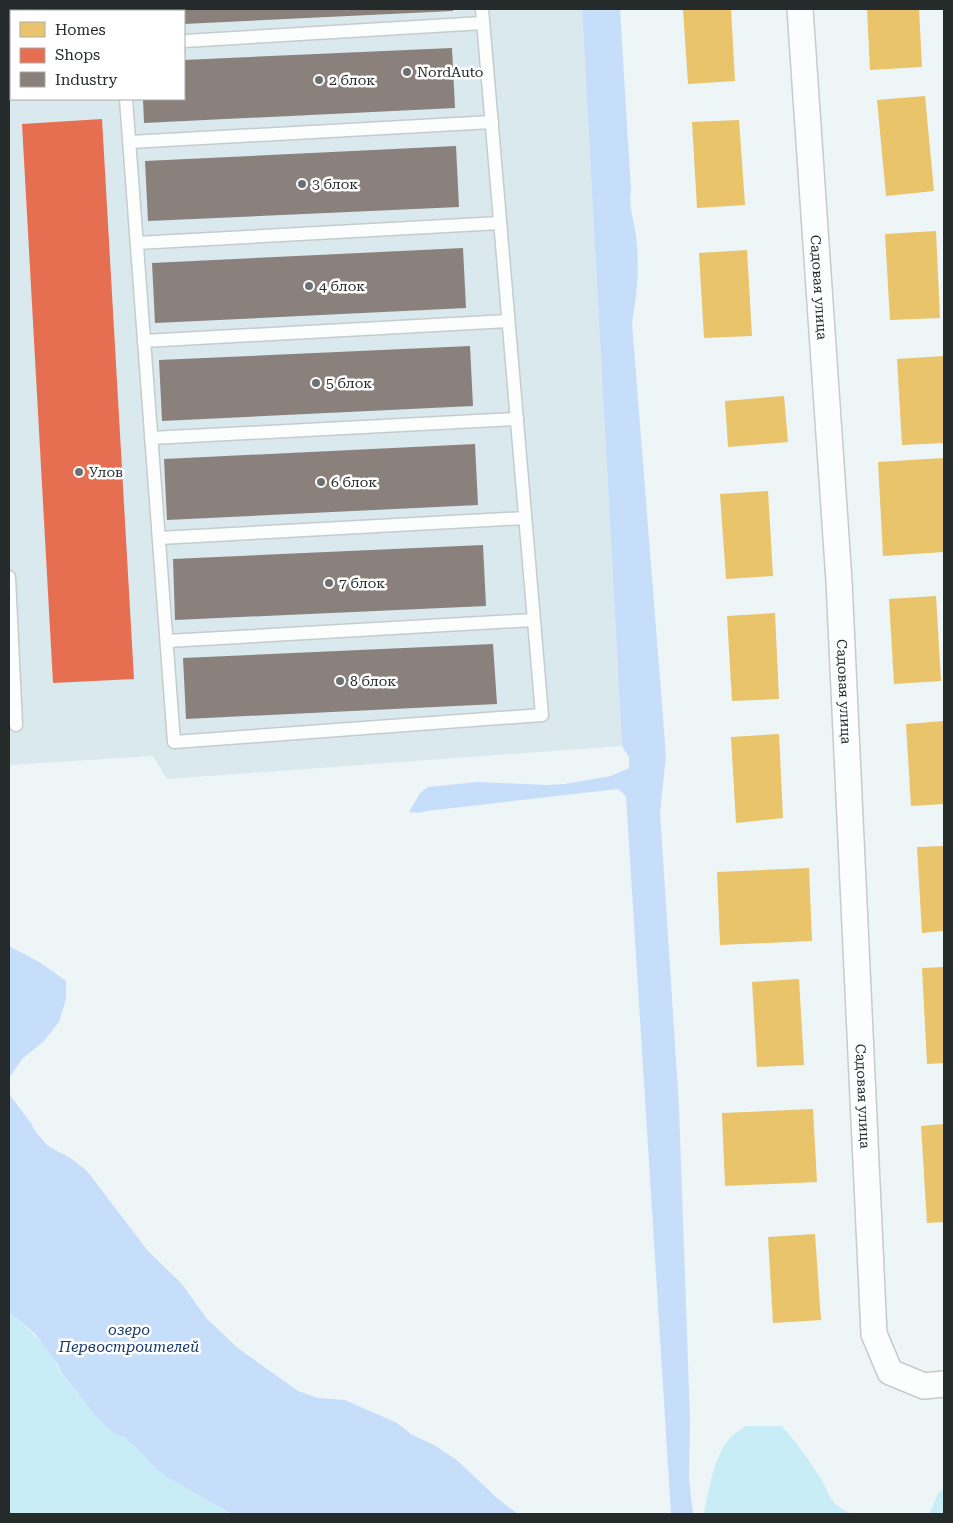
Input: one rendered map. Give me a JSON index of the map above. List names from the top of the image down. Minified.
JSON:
{"streets":{"street":["Садовая улица"]},"water":["озеро Первостроителей"],"places":["NordAuto","2 блок","3 блок","4 блок","5 блок","Улов","6 блок","7 блок","8 блок"],"legend":["Homes","Shops","Industry"]}
